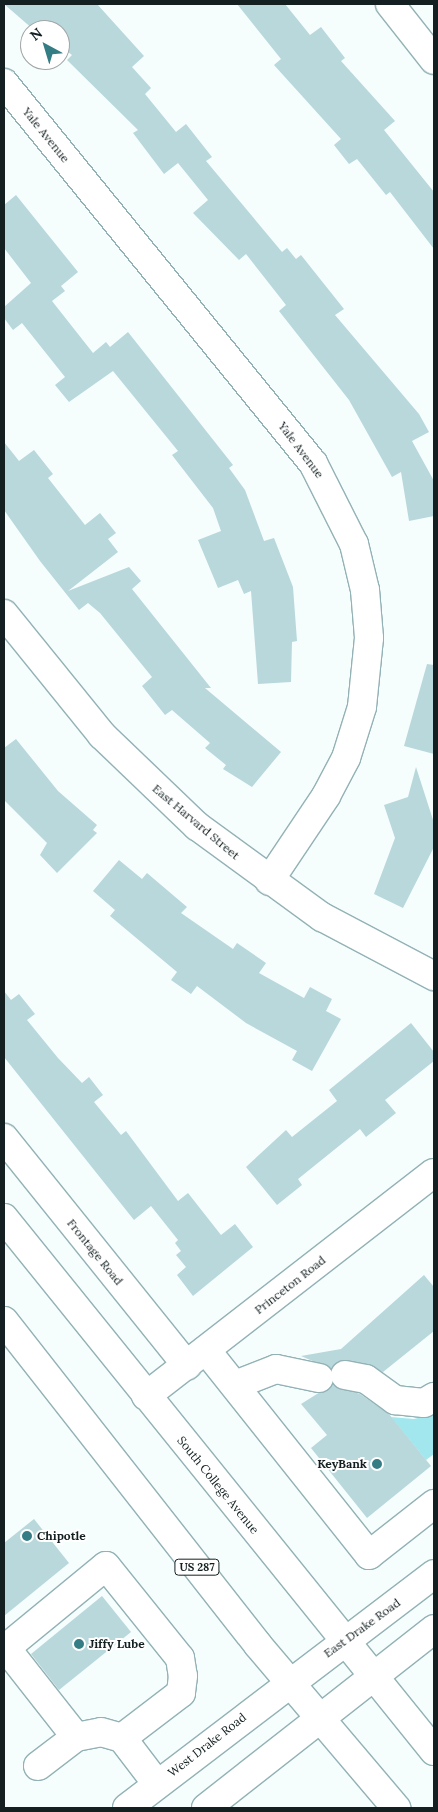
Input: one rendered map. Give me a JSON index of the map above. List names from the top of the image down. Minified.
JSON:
{"streets":{"main road":["Yale Avenue","East Harvard Street","Frontage Road","Princeton Road","South College Avenue","US 287","East Drake Road","West Drake Road"]},"crossings":[["Yale Avenue","East Harvard Street"],["Frontage Road","Princeton Road"],["Princeton Road","South College Avenue"],["South College Avenue","East Drake Road"],["US 287","East Drake Road"],["US 287","West Drake Road"],["East Drake Road","West Drake Road"]],"places":["KeyBank","Chipotle","Jiffy Lube"],"north":"top left"}
